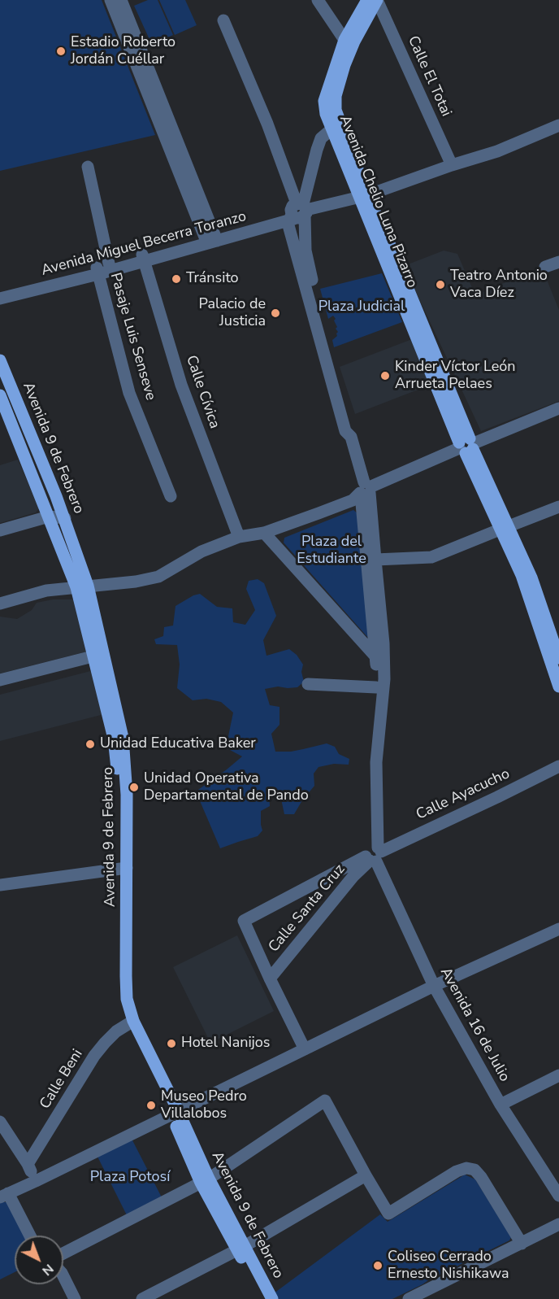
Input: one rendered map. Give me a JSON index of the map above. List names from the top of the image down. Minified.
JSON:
{"streets":{"main road":["Avenida Chelio Luna Pizarro","Avenida 9 de Febrero"],"street":["Calle El Totai","Avenida Miguel Becerra Toranzo","Pasaje Luis Senseve","Calle Cívica","Calle Ayacucho","Calle Santa Cruz","Avenida 16 de Julio","Calle Beni"]},"crossings":[["Calle El Totai","Avenida Chelio Luna Pizarro"],["Calle El Totai","Avenida Miguel Becerra Toranzo"],["Avenida Chelio Luna Pizarro","Avenida Miguel Becerra Toranzo"],["Avenida Chelio Luna Pizarro","Avenida 16 de Julio"],["Avenida Miguel Becerra Toranzo","Pasaje Luis Senseve"],["Avenida Miguel Becerra Toranzo","Calle Cívica"],["Avenida Miguel Becerra Toranzo","Avenida 16 de Julio"],["Avenida 9 de Febrero","Calle Beni"],["Calle Ayacucho","Calle Santa Cruz"],["Calle Ayacucho","Avenida 16 de Julio"],["Calle Santa Cruz","Avenida 16 de Julio"]],"parks":["Plaza Judicial","Plaza del Estudiante","Plaza Potosí"],"places":["Estadio Roberto Jordán Cuéllar","Tránsito","Teatro Antonio Vaca Díez","Palacio de Justicia","Kinder Víctor León Arrueta Pelaes","Unidad Educativa Baker","Unidad Operativa Departamental de Pando","Hotel Nanijos","Museo Pedro Villalobos","Coliseo Cerrado Ernesto Nishikawa"],"north":"bottom right"}
